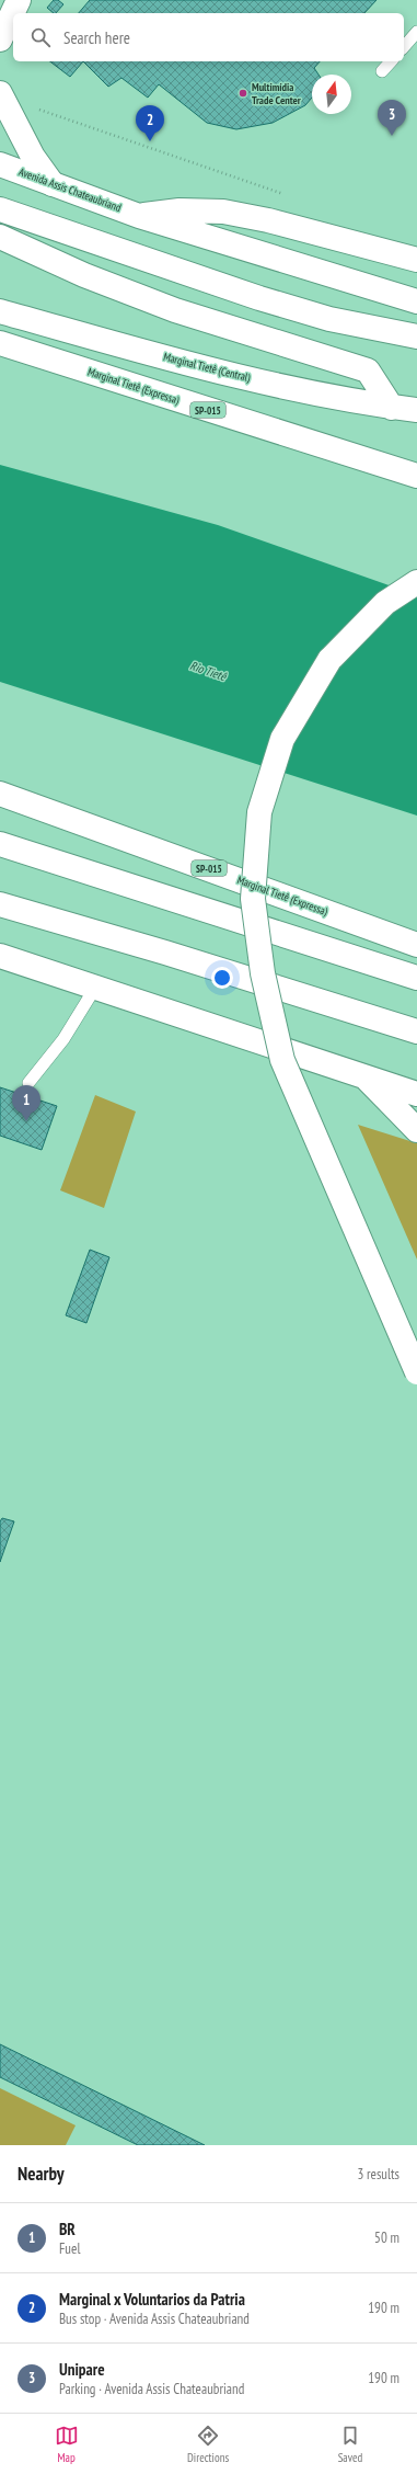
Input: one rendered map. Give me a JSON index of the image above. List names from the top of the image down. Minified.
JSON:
{"streets":{"main road":["Avenida Assis Chateaubriand","Marginal Tietê (Central)","Marginal Tietê (Expressa)","SP-015"]},"water":["Rio Tietê"],"places":["Multimídia Trade Center"],"north":"top","page":{"search":"Search here","pins":["3","2","1"],"heading":["Nearby","3 results"],"list":[{"mark":"1","name":"BR","note":"Fuel","value":"50 m"},{"mark":"2","name":"Marginal x Voluntarios da Patria","note":"Bus stop · Avenida Assis Chateaubriand","value":"190 m"},{"mark":"3","name":"Unipare","note":"Parking · Avenida Assis Chateaubriand","value":"190 m"}],"nav":["Map","Directions","Saved"]}}
